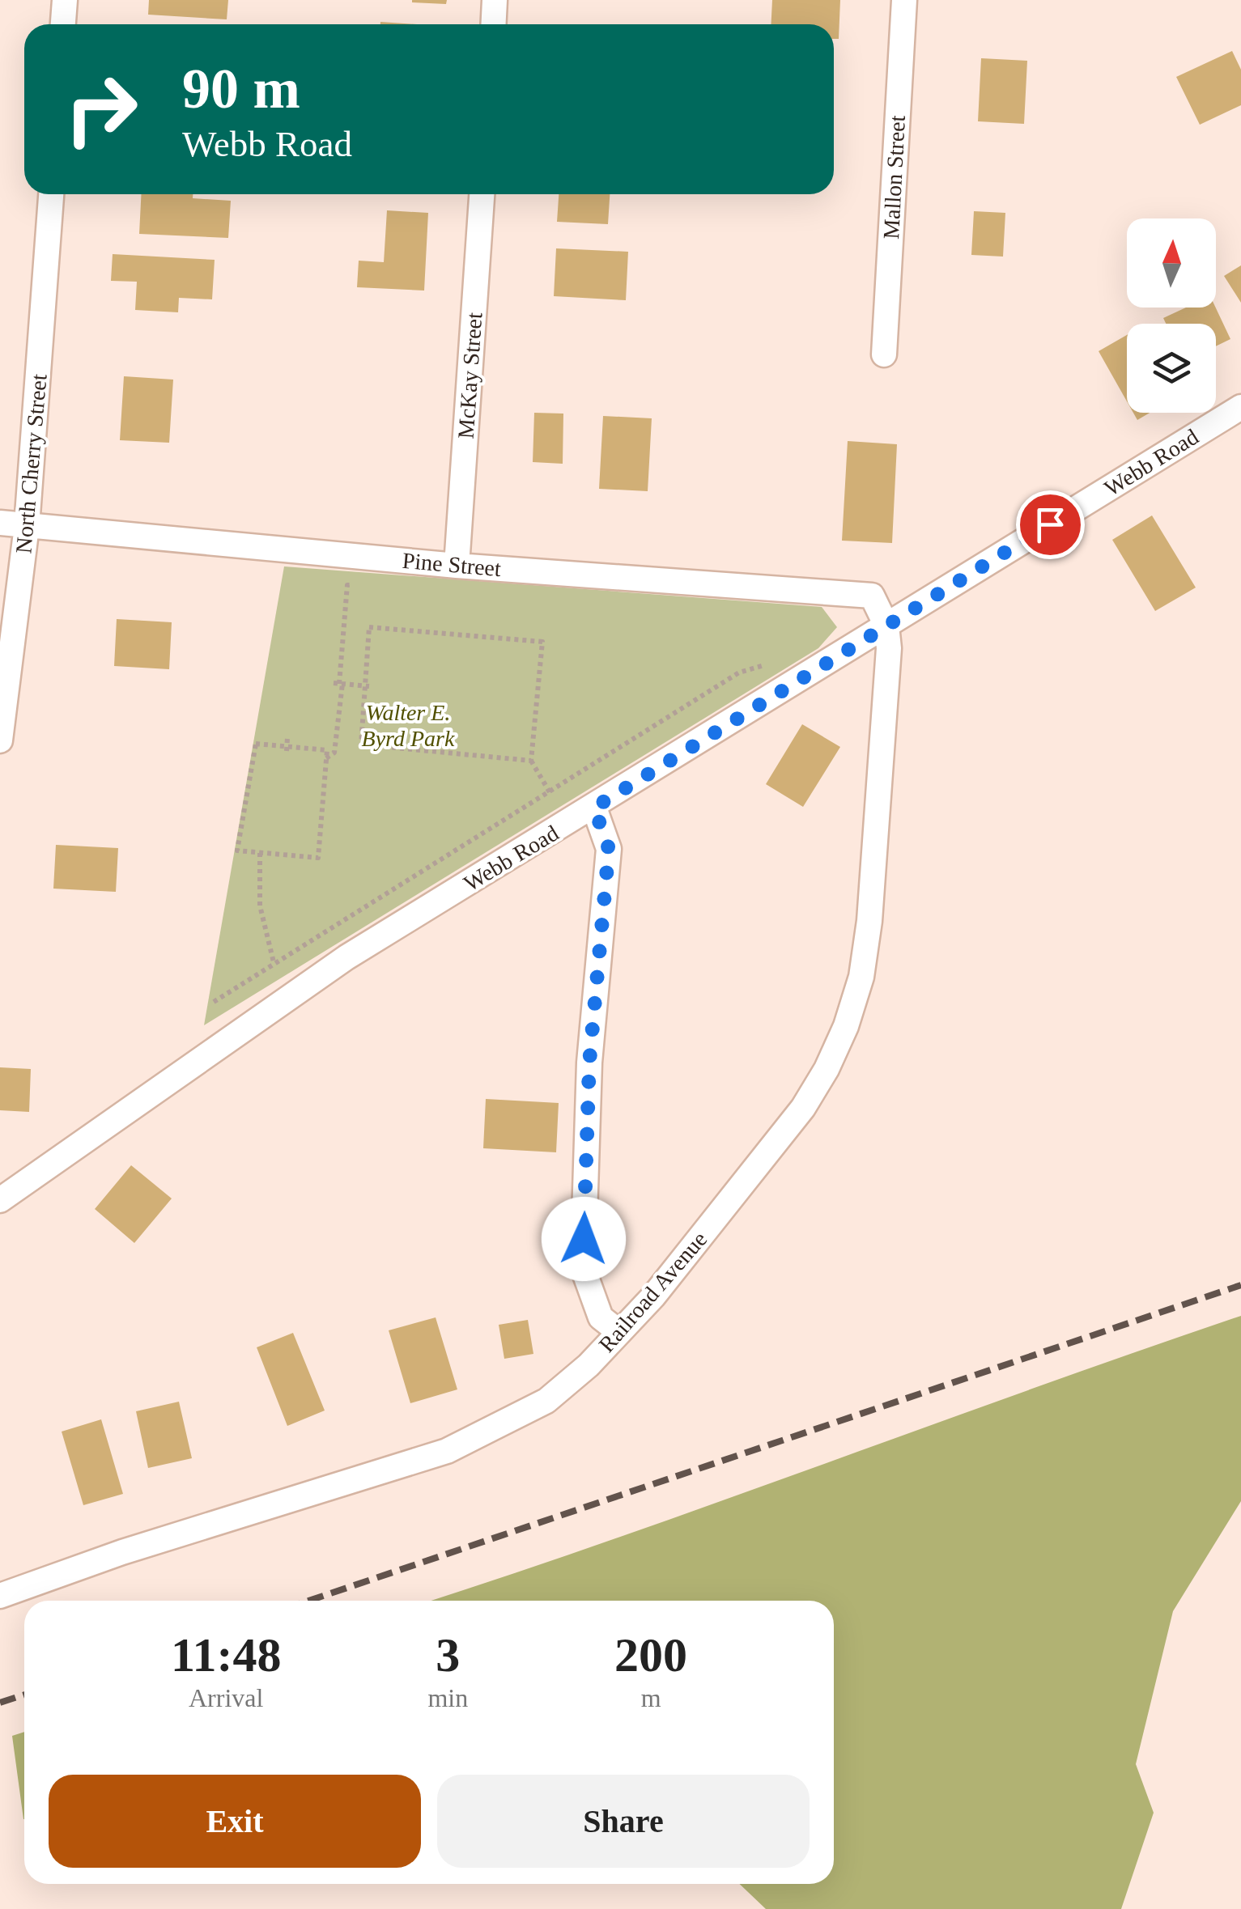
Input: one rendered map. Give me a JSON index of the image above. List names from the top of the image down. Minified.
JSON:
{"streets":{"street":["Mallon Street","McKay Street","Webb Road","North Cherry Street","Pine Street","Railroad Avenue"]},"crossings":[["McKay Street","Pine Street"],["Webb Road","Pine Street"],["Webb Road","Railroad Avenue"],["North Cherry Street","Pine Street"],["Pine Street","Railroad Avenue"]],"parks":["Walter E. Byrd Park"],"north":"top","page":{"turn":["90 m","Webb Road"],"eta":["11:48","Arrival","3","min","200","m"],"buttons":["Exit","Share"]}}
